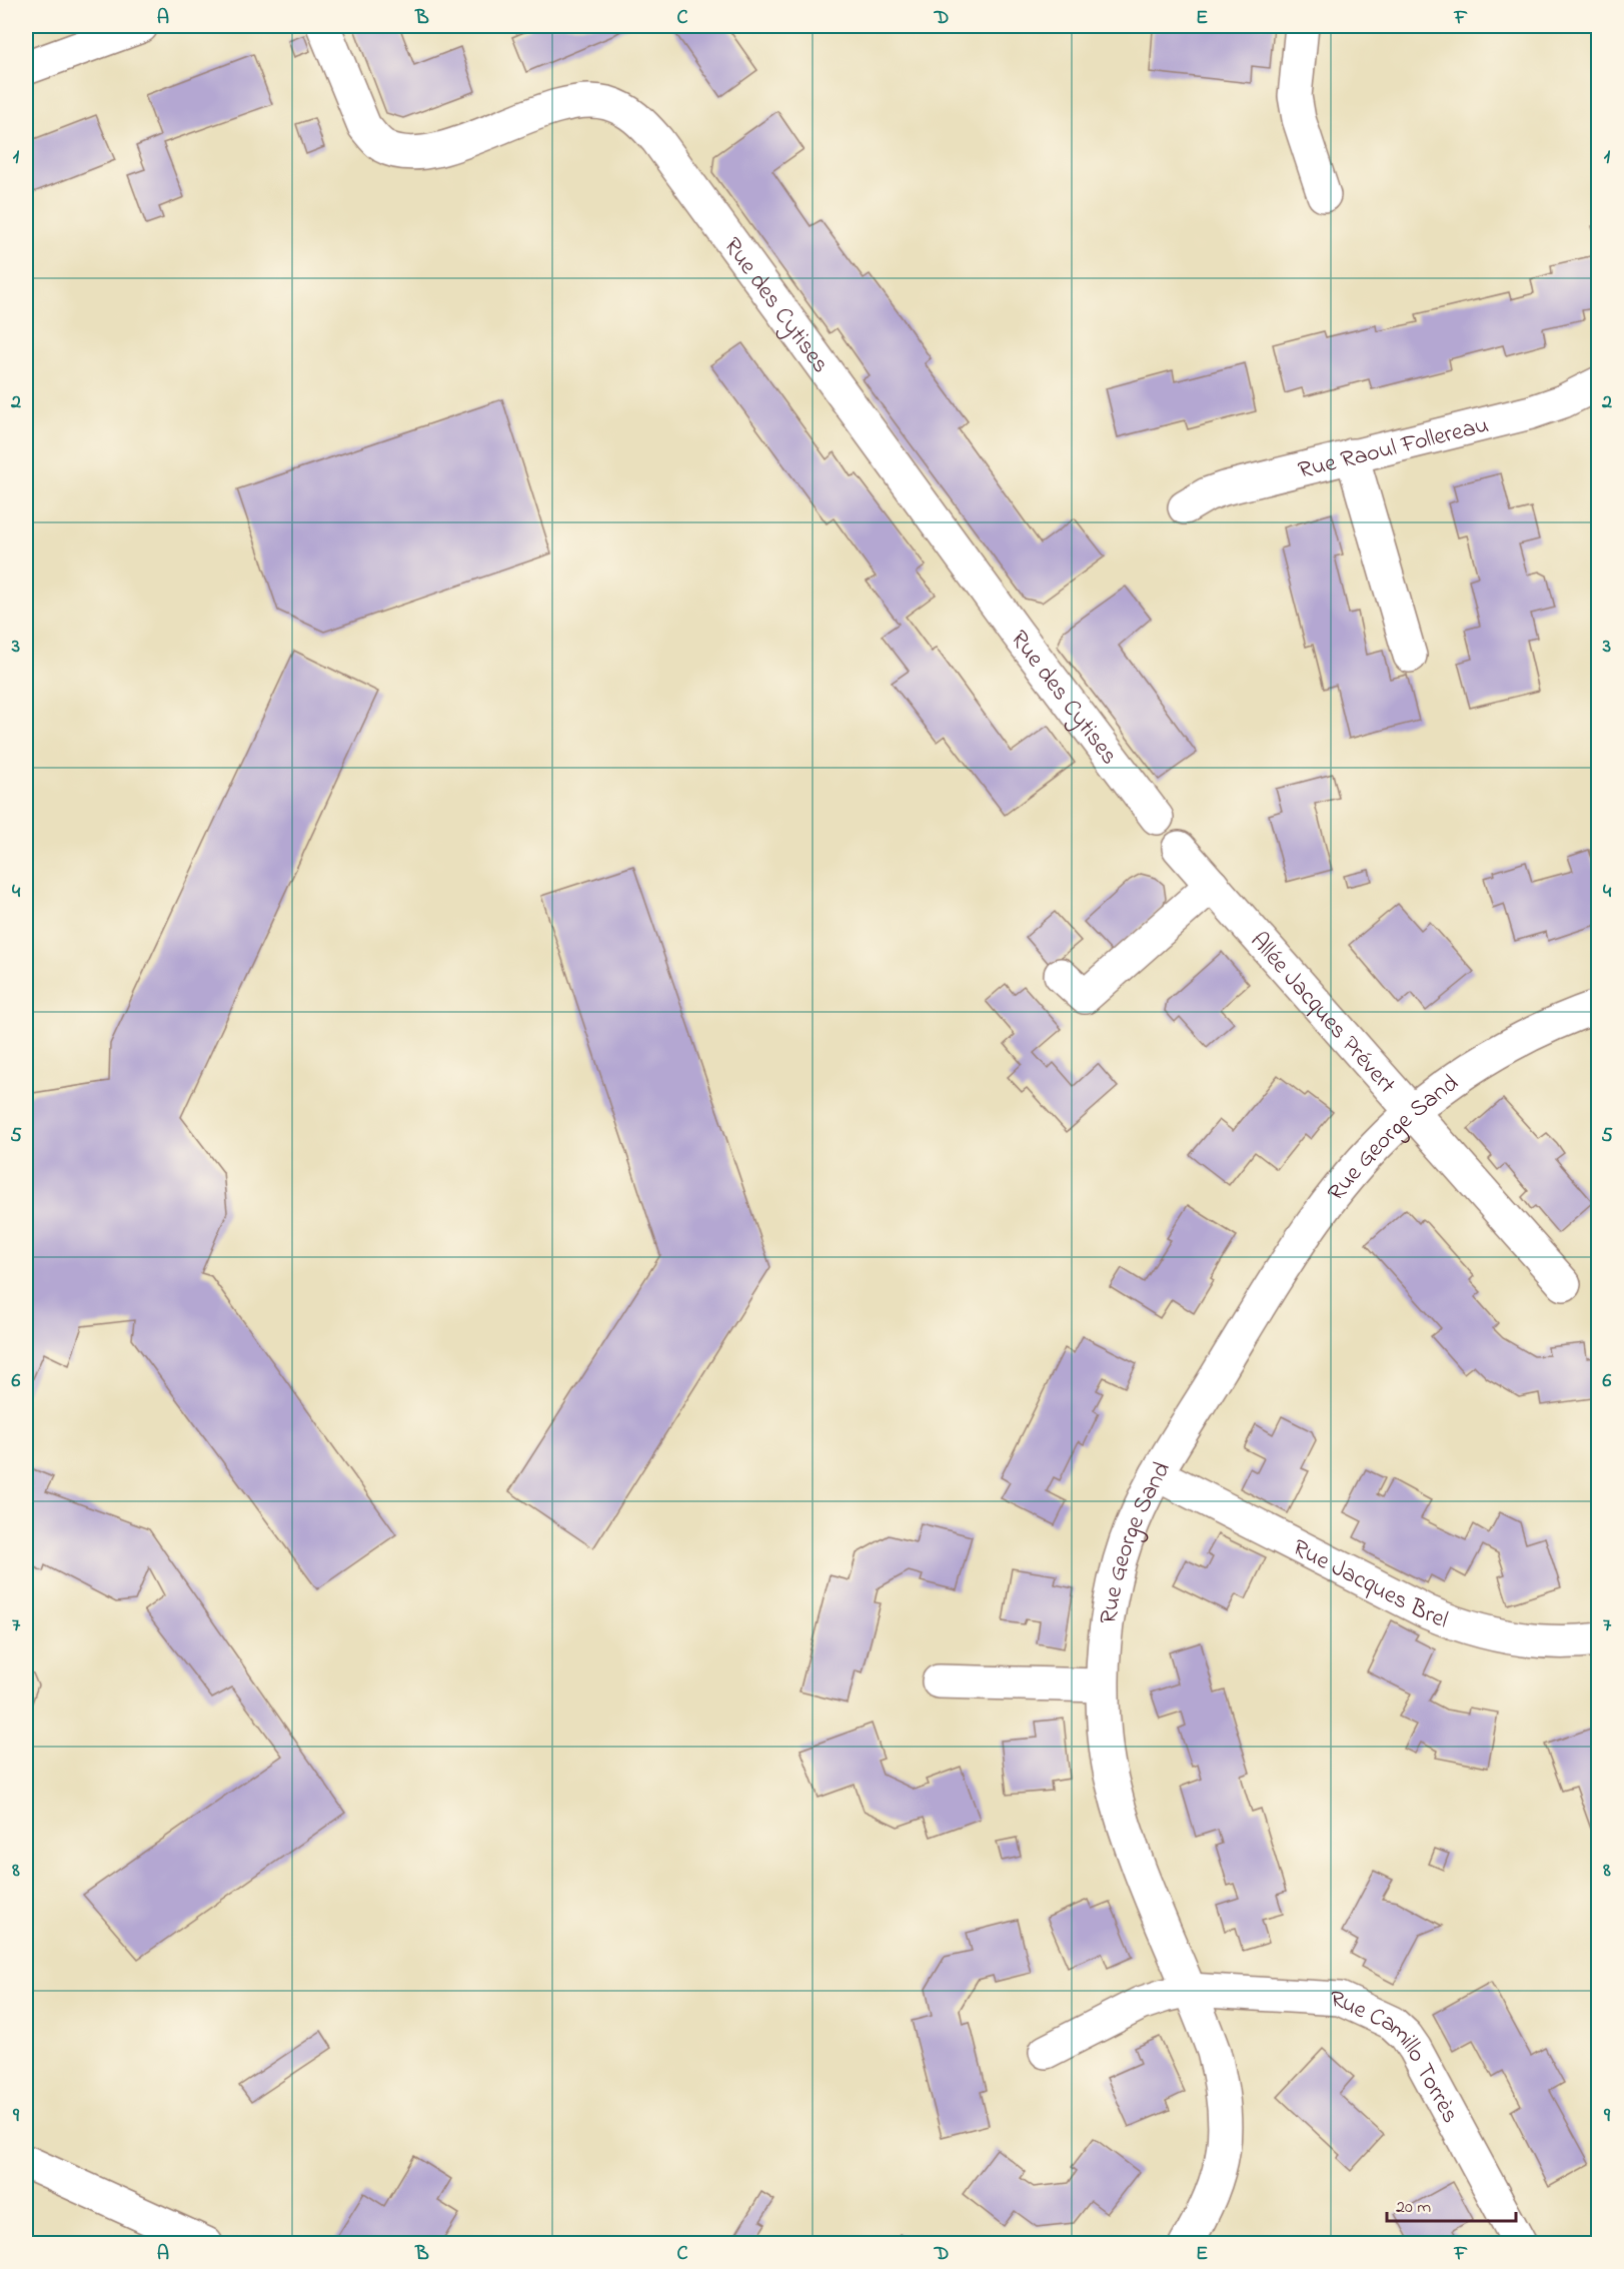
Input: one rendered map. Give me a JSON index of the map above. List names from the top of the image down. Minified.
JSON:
{"streets":{"street":["Rue des Cytises","Rue Raoul Follereau","Allée Jacques Prévert","Rue George Sand","Rue Jacques Brel","Rue Camillo Torrès"]},"crossings":[["Allée Jacques Prévert","Rue George Sand"],["Rue George Sand","Rue Jacques Brel"],["Rue George Sand","Rue Camillo Torrès"]],"scale_bar":"20 m","grid":{"columns":["A","B","C","D","E","F"],"rows":["1","2","3","4","5","6","7","8","9"]}}
